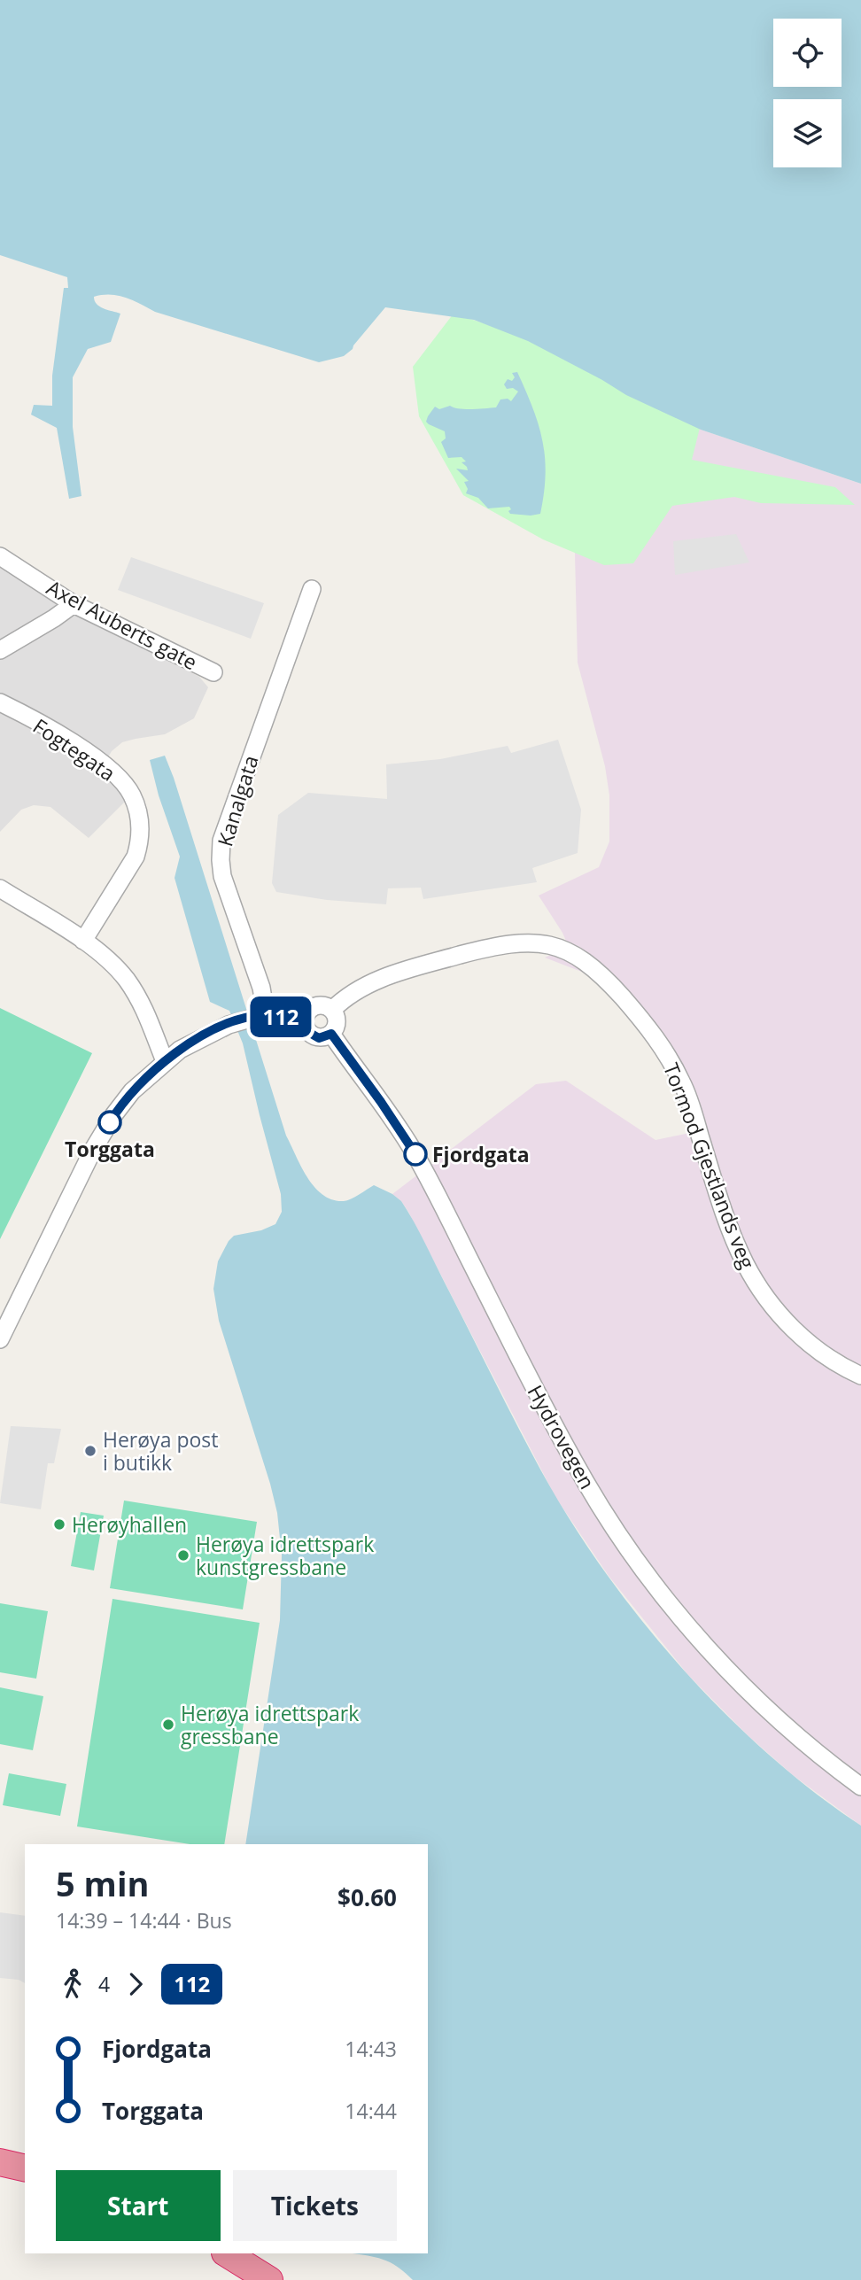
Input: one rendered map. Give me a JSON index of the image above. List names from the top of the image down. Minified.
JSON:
{"streets":{"street":["Axel Auberts gate","Fogtegata","Kanalgata","Tormod Gjestlands veg","Hydrovegen"]},"crossings":[["Tormod Gjestlands veg","Hydrovegen"]],"places":["Torggata","Fjordgata","Herøya post i butikk","Herøyhallen","Herøya idrettspark kunstgressbane","Herøya idrettspark gressbane"],"lines":["bus line 112"],"page":{"on_map":"112","heading":["5 min","14:39 – 14:44 · Bus","$0.60"],"legs":["4","112"],"list":[{"name":"Fjordgata","value":"14:43"},{"name":"Torggata","value":"14:44"}],"buttons":["Start","Tickets"]}}
